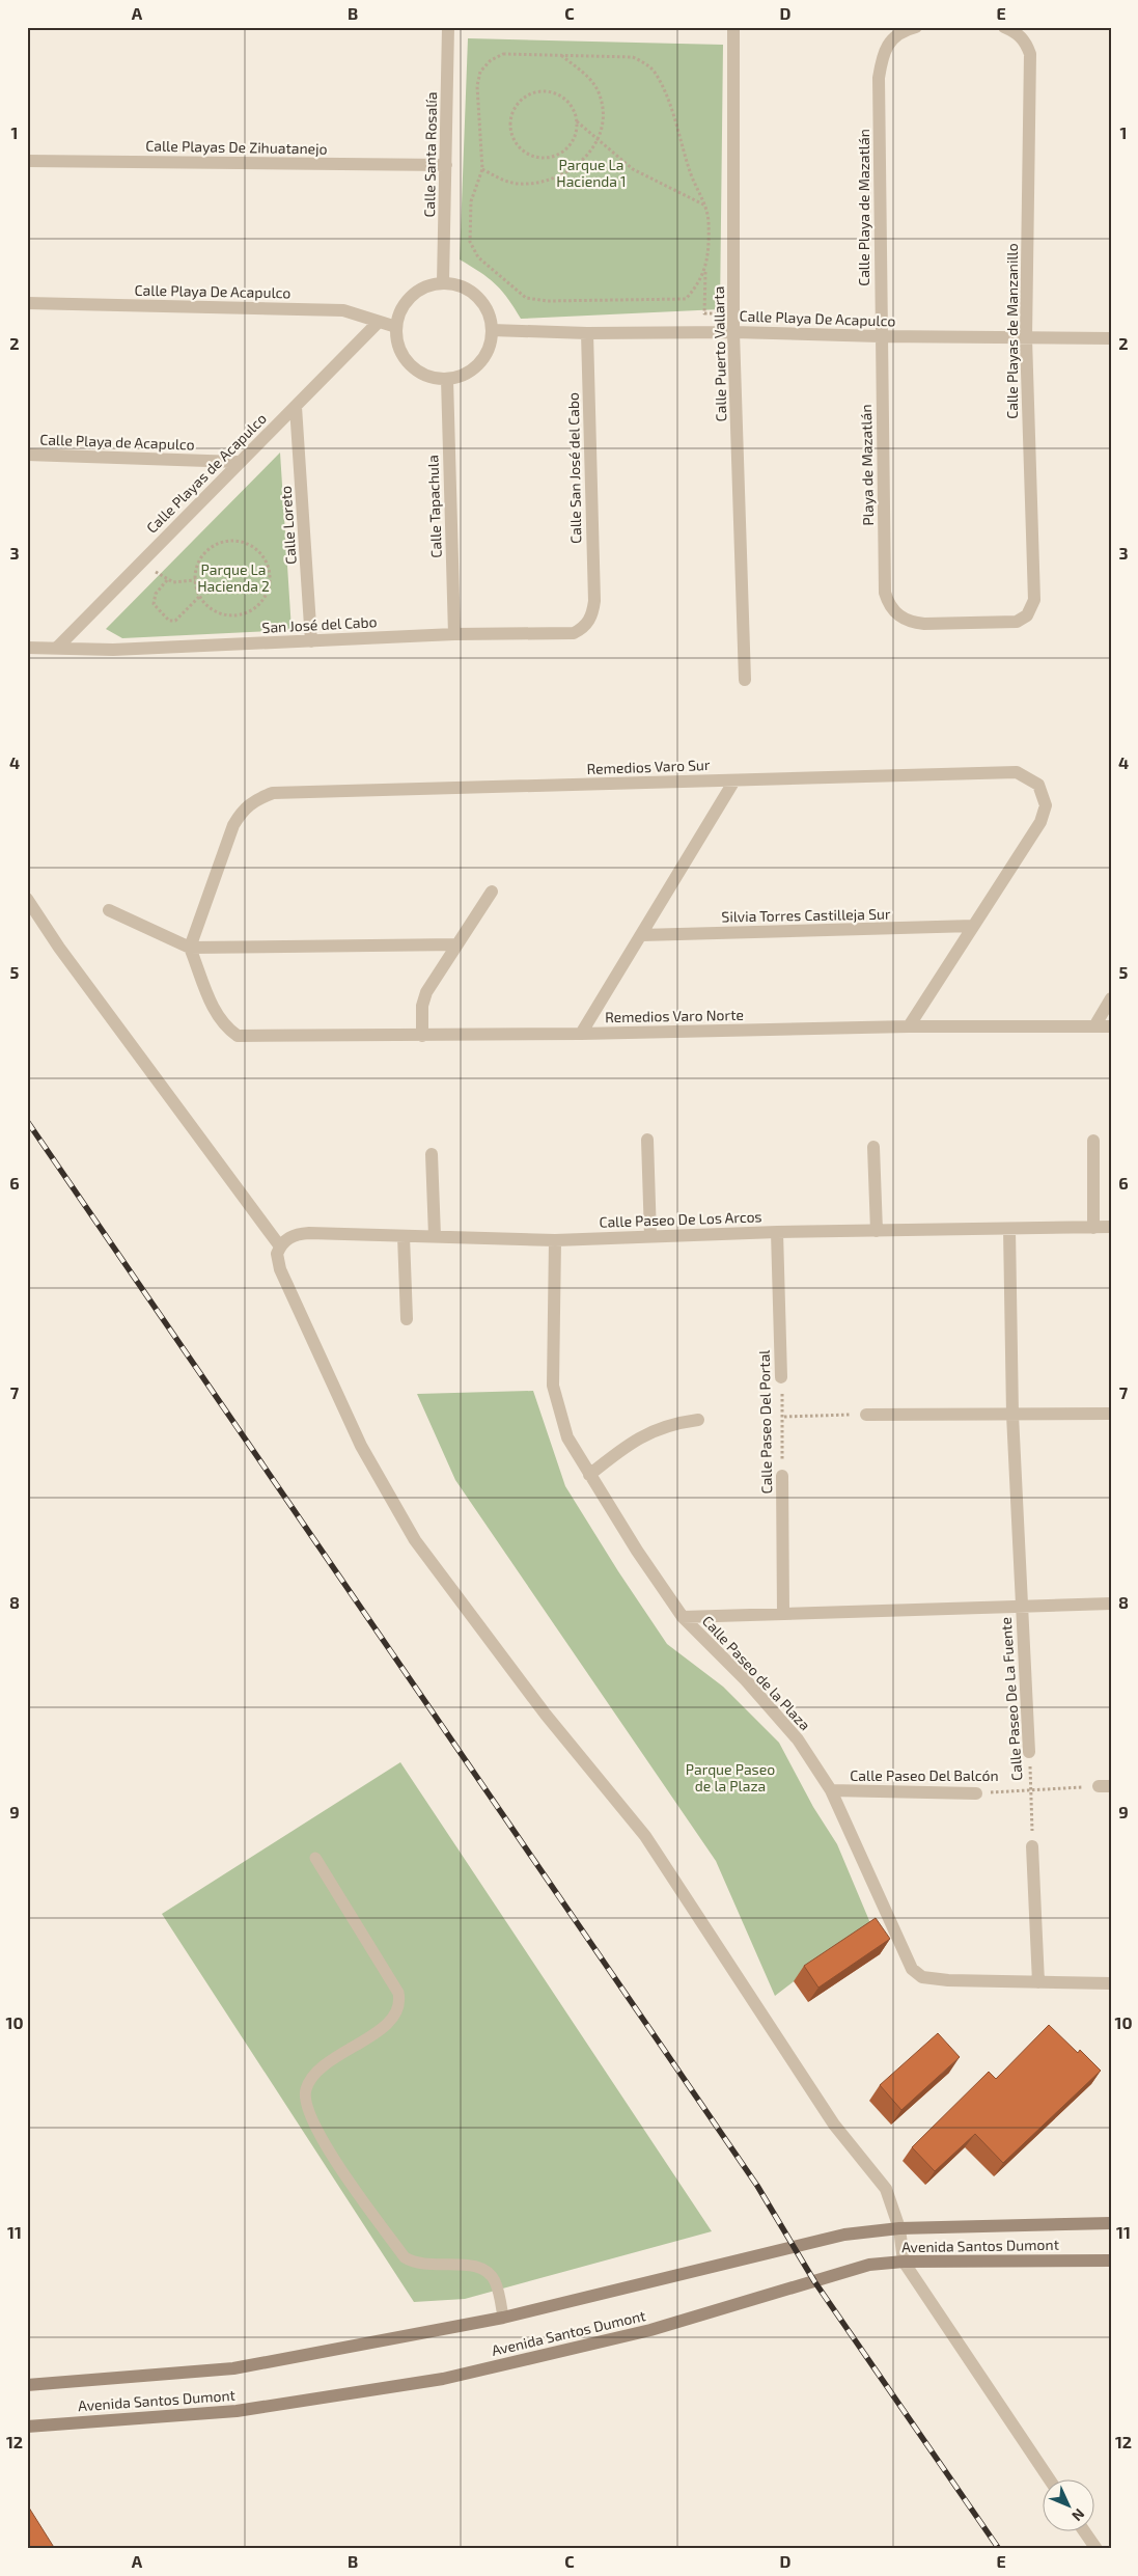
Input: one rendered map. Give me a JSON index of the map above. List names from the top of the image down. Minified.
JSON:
{"streets":{"main road":["Avenida Santos Dumont"],"street":["Calle Playas De Zihuatanejo","Calle Santa Rosalía","Calle Playa de Mazatlán","Calle Playa De Acapulco","Calle Playas de Manzanillo","Calle Puerto Vallarta","Calle Playa de Acapulco","Playa de Mazatlán","Calle San José del Cabo","Calle Playas de Acapulco","Calle Tapachula","Calle Loreto","San José del Cabo","Remedios Varo Sur","Silvia Torres Castilleja Sur","Remedios Varo Norte","Calle Paseo De Los Arcos","Calle Paseo Del Portal","Calle Paseo de la Plaza","Calle Paseo De La Fuente","Calle Paseo Del Balcón"]},"crossings":[["Calle Playas De Zihuatanejo","Calle Santa Rosalía"],["Calle Santa Rosalía","Calle Playa De Acapulco"],["Calle Santa Rosalía","Calle Tapachula"],["Calle Playa de Mazatlán","Calle Playa De Acapulco"],["Calle Playa de Mazatlán","Playa de Mazatlán"],["Calle Playa De Acapulco","Calle Playas de Manzanillo"],["Calle Playa De Acapulco","Calle Puerto Vallarta"],["Calle Playa De Acapulco","Playa de Mazatlán"],["Calle Playa De Acapulco","Calle San José del Cabo"],["Calle Playa De Acapulco","Calle Playas de Acapulco"],["Calle Playa De Acapulco","Calle Tapachula"],["Calle Playas de Manzanillo","Playa de Mazatlán"],["Calle Playa de Acapulco","Calle Playas de Acapulco"],["Calle San José del Cabo","San José del Cabo"],["Calle Playas de Acapulco","Calle Loreto"],["Calle Playas de Acapulco","San José del Cabo"],["Calle Tapachula","San José del Cabo"],["Calle Loreto","San José del Cabo"],["Remedios Varo Sur","Silvia Torres Castilleja Sur"],["Remedios Varo Sur","Remedios Varo Norte"],["Calle Paseo De Los Arcos","Calle Paseo Del Portal"],["Calle Paseo De Los Arcos","Calle Paseo de la Plaza"],["Calle Paseo De Los Arcos","Calle Paseo De La Fuente"],["Calle Paseo de la Plaza","Calle Paseo Del Balcón"],["Calle Paseo De La Fuente","Calle Paseo Del Balcón"]],"parks":["Parque La Hacienda 1","Parque La Hacienda 2","Parque Paseo de la Plaza"],"north":"bottom right","grid":{"columns":["A","B","C","D","E"],"rows":["1","2","3","4","5","6","7","8","9","10","11","12"]}}
